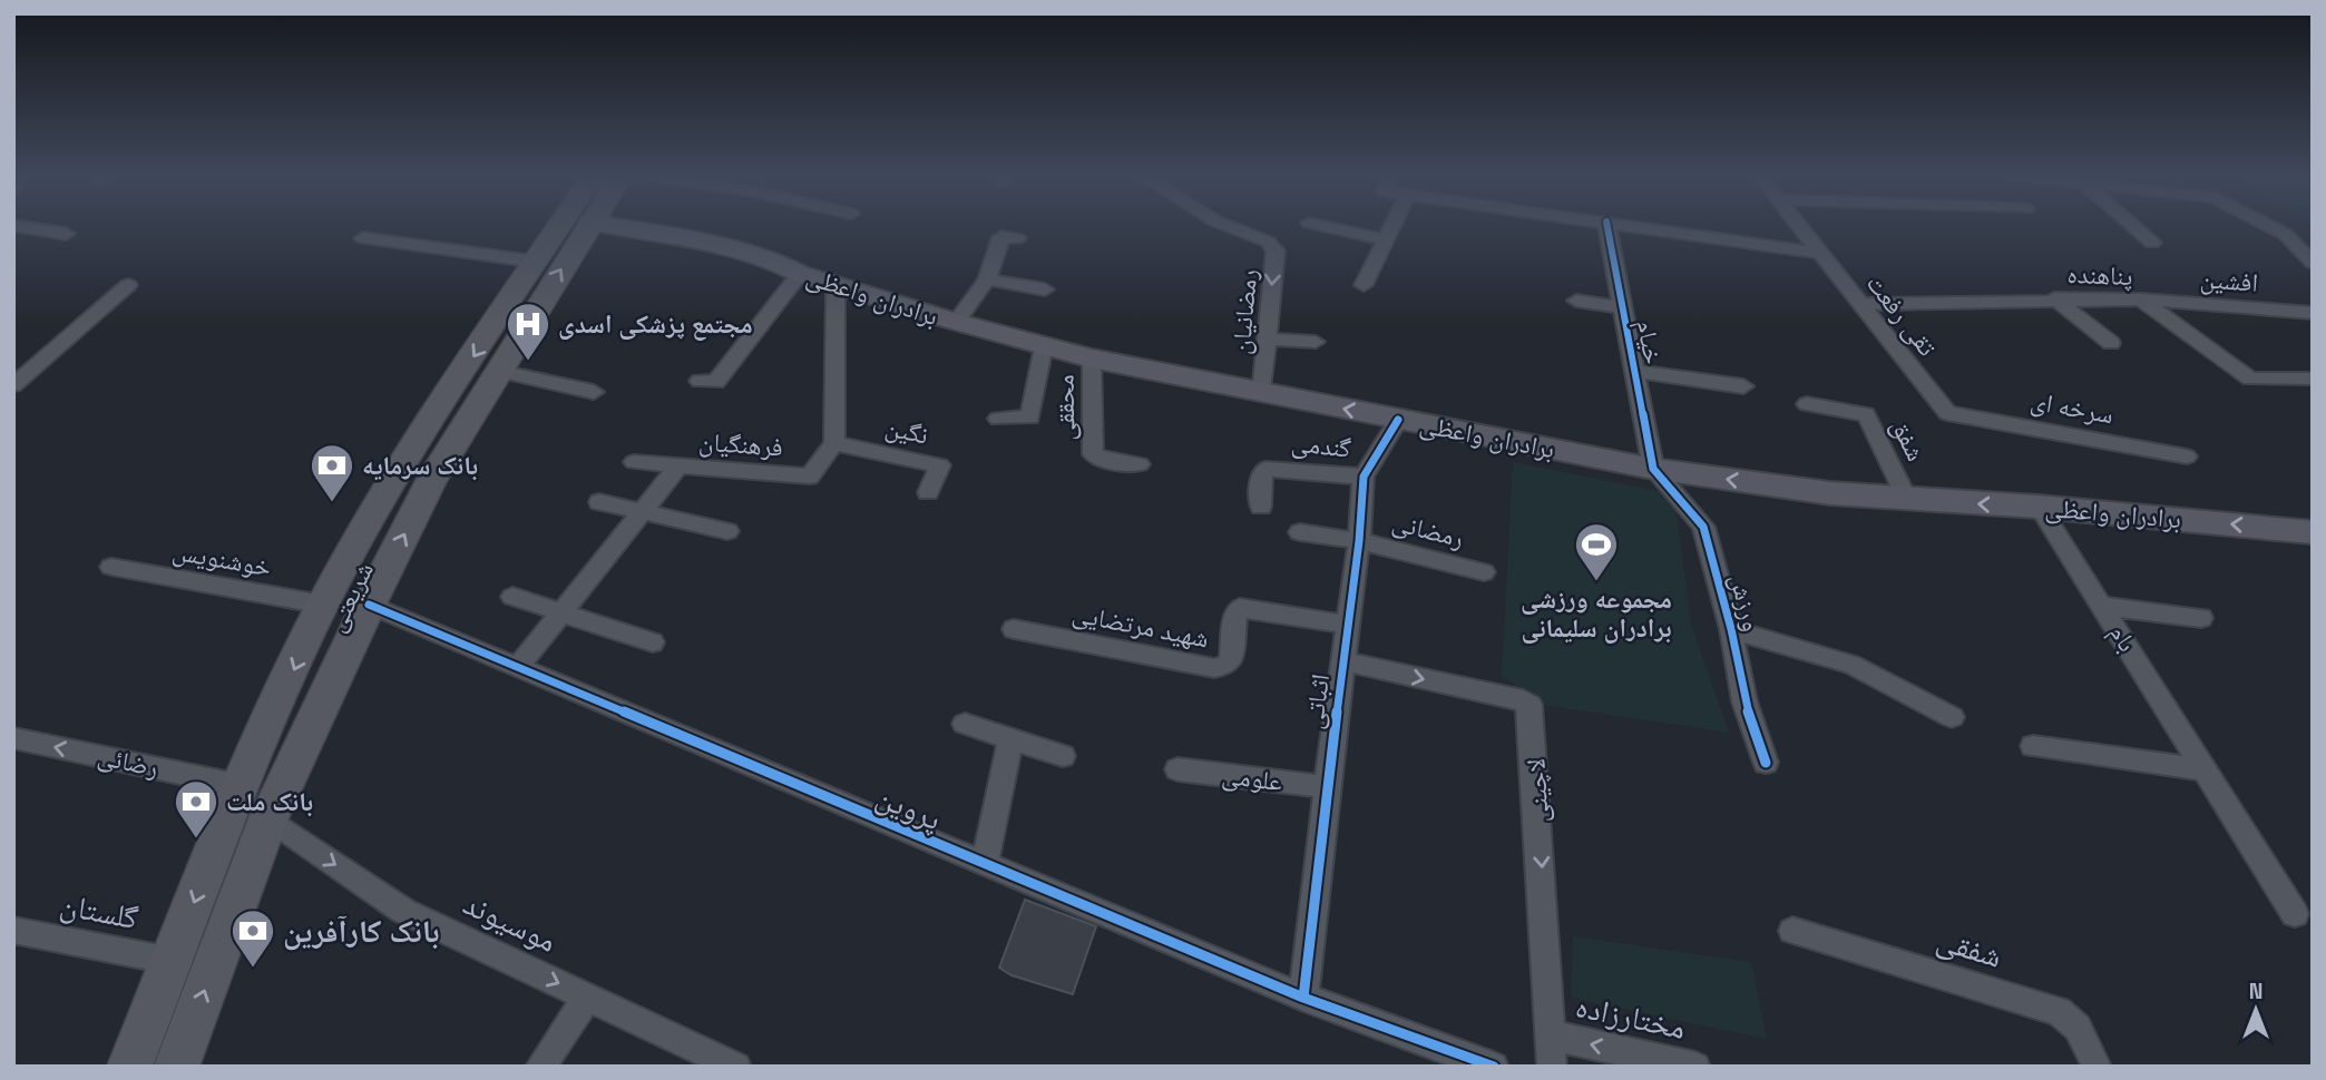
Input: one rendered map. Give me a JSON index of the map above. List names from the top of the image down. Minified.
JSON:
{"streets":{"main road":["برادران واعظی","شریعتی"],"street":["پناهنده","افشین","رمضانیان","تقی رفعت","خیام","محققی","سرخه ای","نگین","شفق","فرهنگیان","گندمی","رمضانی","خوشنویس","ورزش","شهید مرتضایی","بام","اثباتی","رضائی","علومی","لاچینی","پروین","گلستان","موسیوند","شفقی","مختارزاده"]},"crossings":[["پناهنده","افشین"],["پناهنده","تقی رفعت"],["برادران واعظی","رمضانیان"],["برادران واعظی","خیام"],["برادران واعظی","محققی"],["برادران واعظی","شفق"],["برادران واعظی","ورزش"],["برادران واعظی","بام"],["برادران واعظی","اثباتی"],["تقی رفعت","سرخه ای"],["خیام","ورزش"],["نگین","فرهنگیان"],["فرهنگیان","پروین"],["گندمی","اثباتی"],["رمضانی","اثباتی"],["خوشنویس","شریعتی"],["شریعتی","رضائی"],["شریعتی","پروین"],["شریعتی","گلستان"],["شریعتی","موسیوند"],["شهید مرتضایی","اثباتی"],["اثباتی","علومی"],["اثباتی","لاچینی"],["اثباتی","پروین"],["لاچینی","مختارزاده"]],"one_way":["برادران واعظی","رمضانیان","رضائی","لاچینی","موسیوند","مختارزاده"],"places":{"hospital":["مجتمع پزشکی اسدی"],"bank":["بانک سرمایه","بانک ملت","بانک کارآفرین"],"sports":["مجموعه ورزشی برادران سلیمانی"]},"north":"top"}
